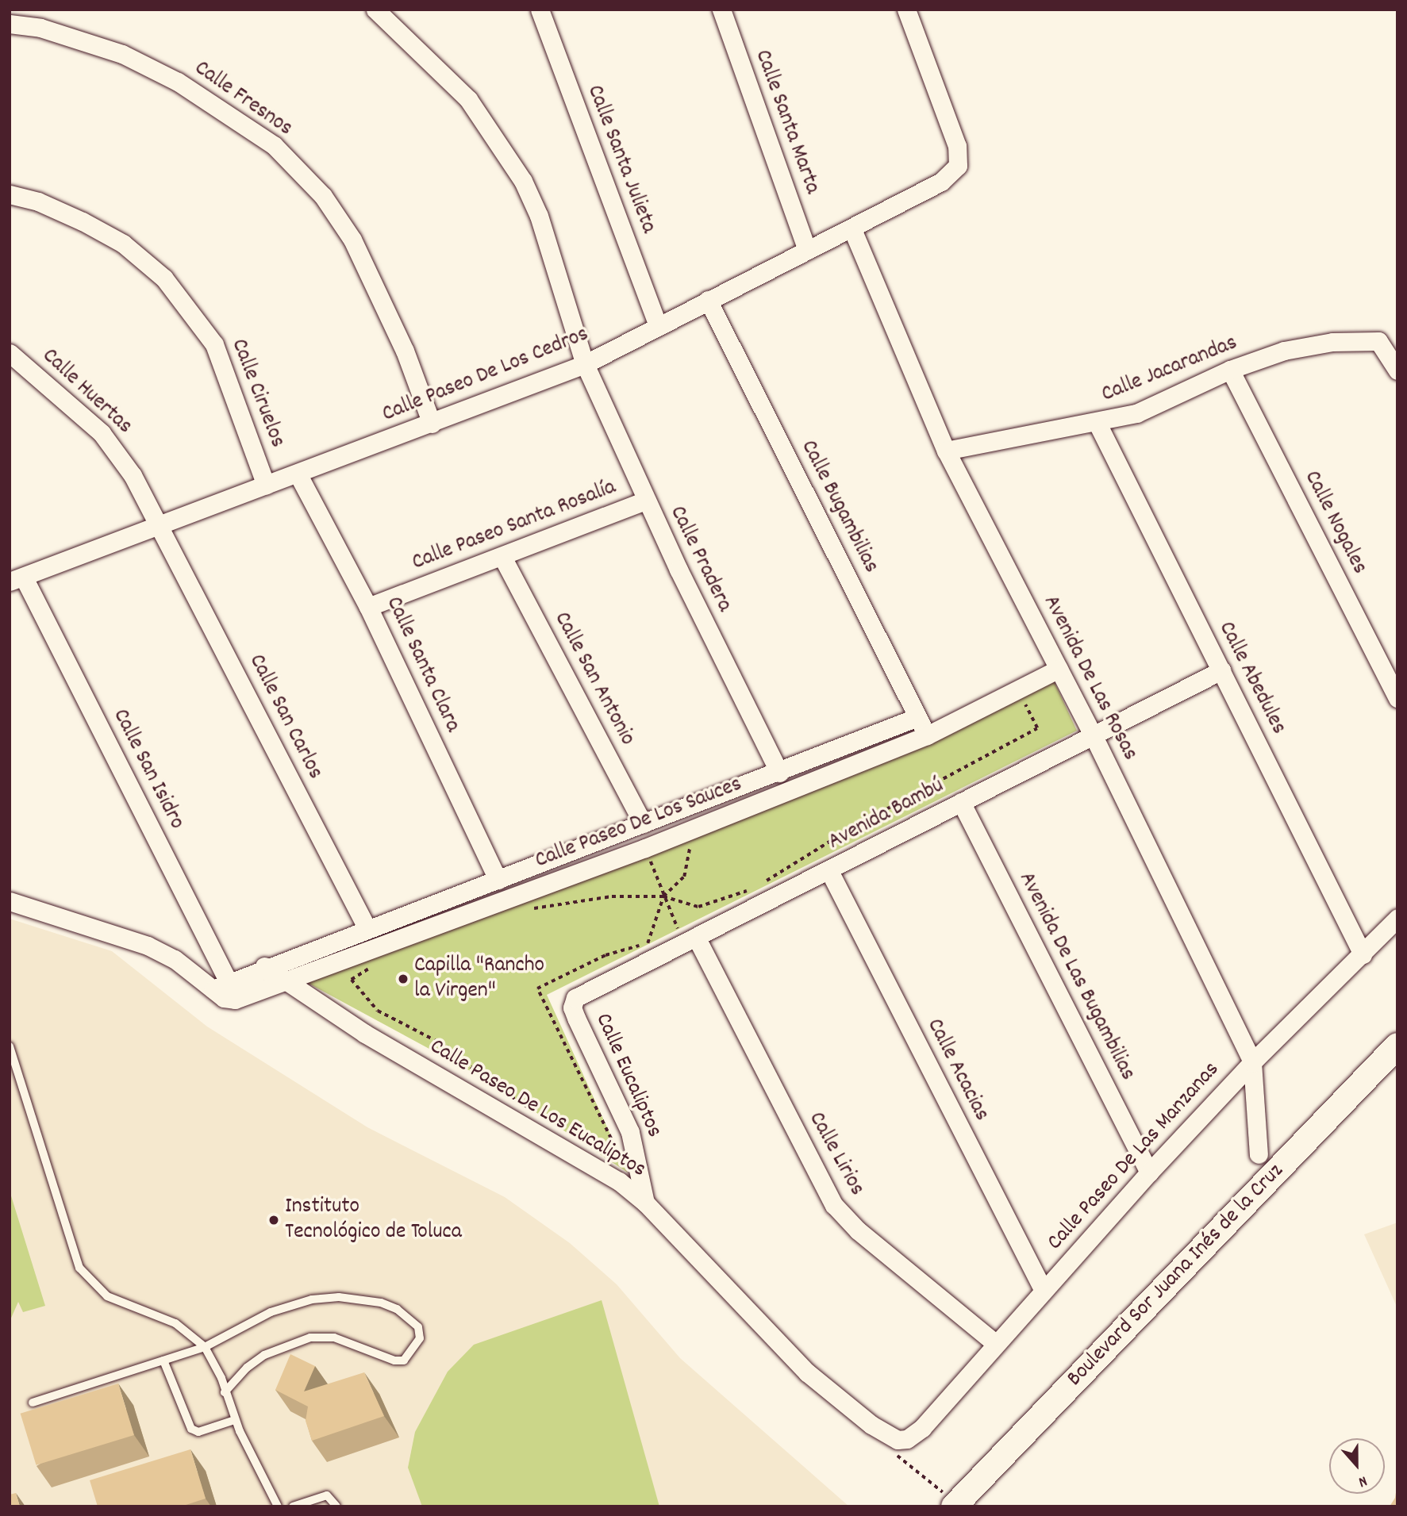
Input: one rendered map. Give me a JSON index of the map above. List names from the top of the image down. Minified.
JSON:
{"streets":{"main road":["Boulevard Sor Juana Inés de la Cruz"],"street":["Calle Fresnos","Calle Santa Marta","Calle Santa Julieta","Calle Jacarandas","Calle Paseo De Los Cedros","Calle Huertas","Calle Ciruelos","Calle Bugambilias","Calle Nogales","Calle Paseo Santa Rosalía","Calle Pradera","Calle Santa Clara","Avenida De Las Rosas","Calle Abedules","Calle San Antonio","Calle San Carlos","Calle San Isidro","Avenida Bambú","Calle Paseo De Los Sauces","Avenida De Las Bugambilias","Calle Acacias","Calle Eucaliptos","Calle Paseo De Los Eucaliptos","Calle Lirios","Calle Paseo De Las Manzanas"]},"crossings":[["Calle Fresnos","Calle Paseo De Los Cedros"],["Calle Santa Marta","Calle Paseo De Los Cedros"],["Calle Santa Julieta","Calle Paseo De Los Cedros"],["Calle Jacarandas","Calle Nogales"],["Calle Jacarandas","Avenida De Las Rosas"],["Calle Jacarandas","Calle Abedules"],["Calle Paseo De Los Cedros","Calle Huertas"],["Calle Paseo De Los Cedros","Calle Ciruelos"],["Calle Paseo De Los Cedros","Calle Bugambilias"],["Calle Paseo De Los Cedros","Calle Pradera"],["Calle Paseo De Los Cedros","Calle Santa Clara"],["Calle Paseo De Los Cedros","Avenida De Las Rosas"],["Calle Paseo De Los Cedros","Calle San Carlos"],["Calle Paseo De Los Cedros","Calle San Isidro"],["Calle Huertas","Calle San Carlos"],["Calle Bugambilias","Calle Paseo De Los Sauces"],["Calle Paseo Santa Rosalía","Calle Pradera"],["Calle Paseo Santa Rosalía","Calle Santa Clara"],["Calle Paseo Santa Rosalía","Calle San Antonio"],["Calle Pradera","Calle Paseo De Los Sauces"],["Calle Santa Clara","Calle Paseo De Los Sauces"],["Avenida De Las Rosas","Avenida Bambú"],["Avenida De Las Rosas","Calle Paseo De Los Sauces"],["Avenida De Las Rosas","Calle Paseo De Las Manzanas"],["Calle Abedules","Avenida Bambú"],["Calle Abedules","Calle Paseo De Las Manzanas"],["Calle San Antonio","Calle Paseo De Los Sauces"],["Calle San Carlos","Calle Paseo De Los Sauces"],["Calle San Isidro","Calle Paseo De Los Sauces"],["Avenida Bambú","Avenida De Las Bugambilias"],["Avenida Bambú","Calle Acacias"],["Avenida Bambú","Calle Eucaliptos"],["Avenida Bambú","Calle Lirios"],["Calle Paseo De Los Sauces","Calle Paseo De Los Eucaliptos"],["Avenida De Las Bugambilias","Calle Paseo De Las Manzanas"],["Calle Acacias","Calle Paseo De Las Manzanas"],["Calle Eucaliptos","Calle Paseo De Los Eucaliptos"],["Calle Paseo De Los Eucaliptos","Calle Paseo De Las Manzanas"],["Calle Lirios","Calle Paseo De Las Manzanas"]],"places":["Capilla \"Rancho la Virgen\"","Instituto Tecnológico de Toluca"],"north":"bottom"}
